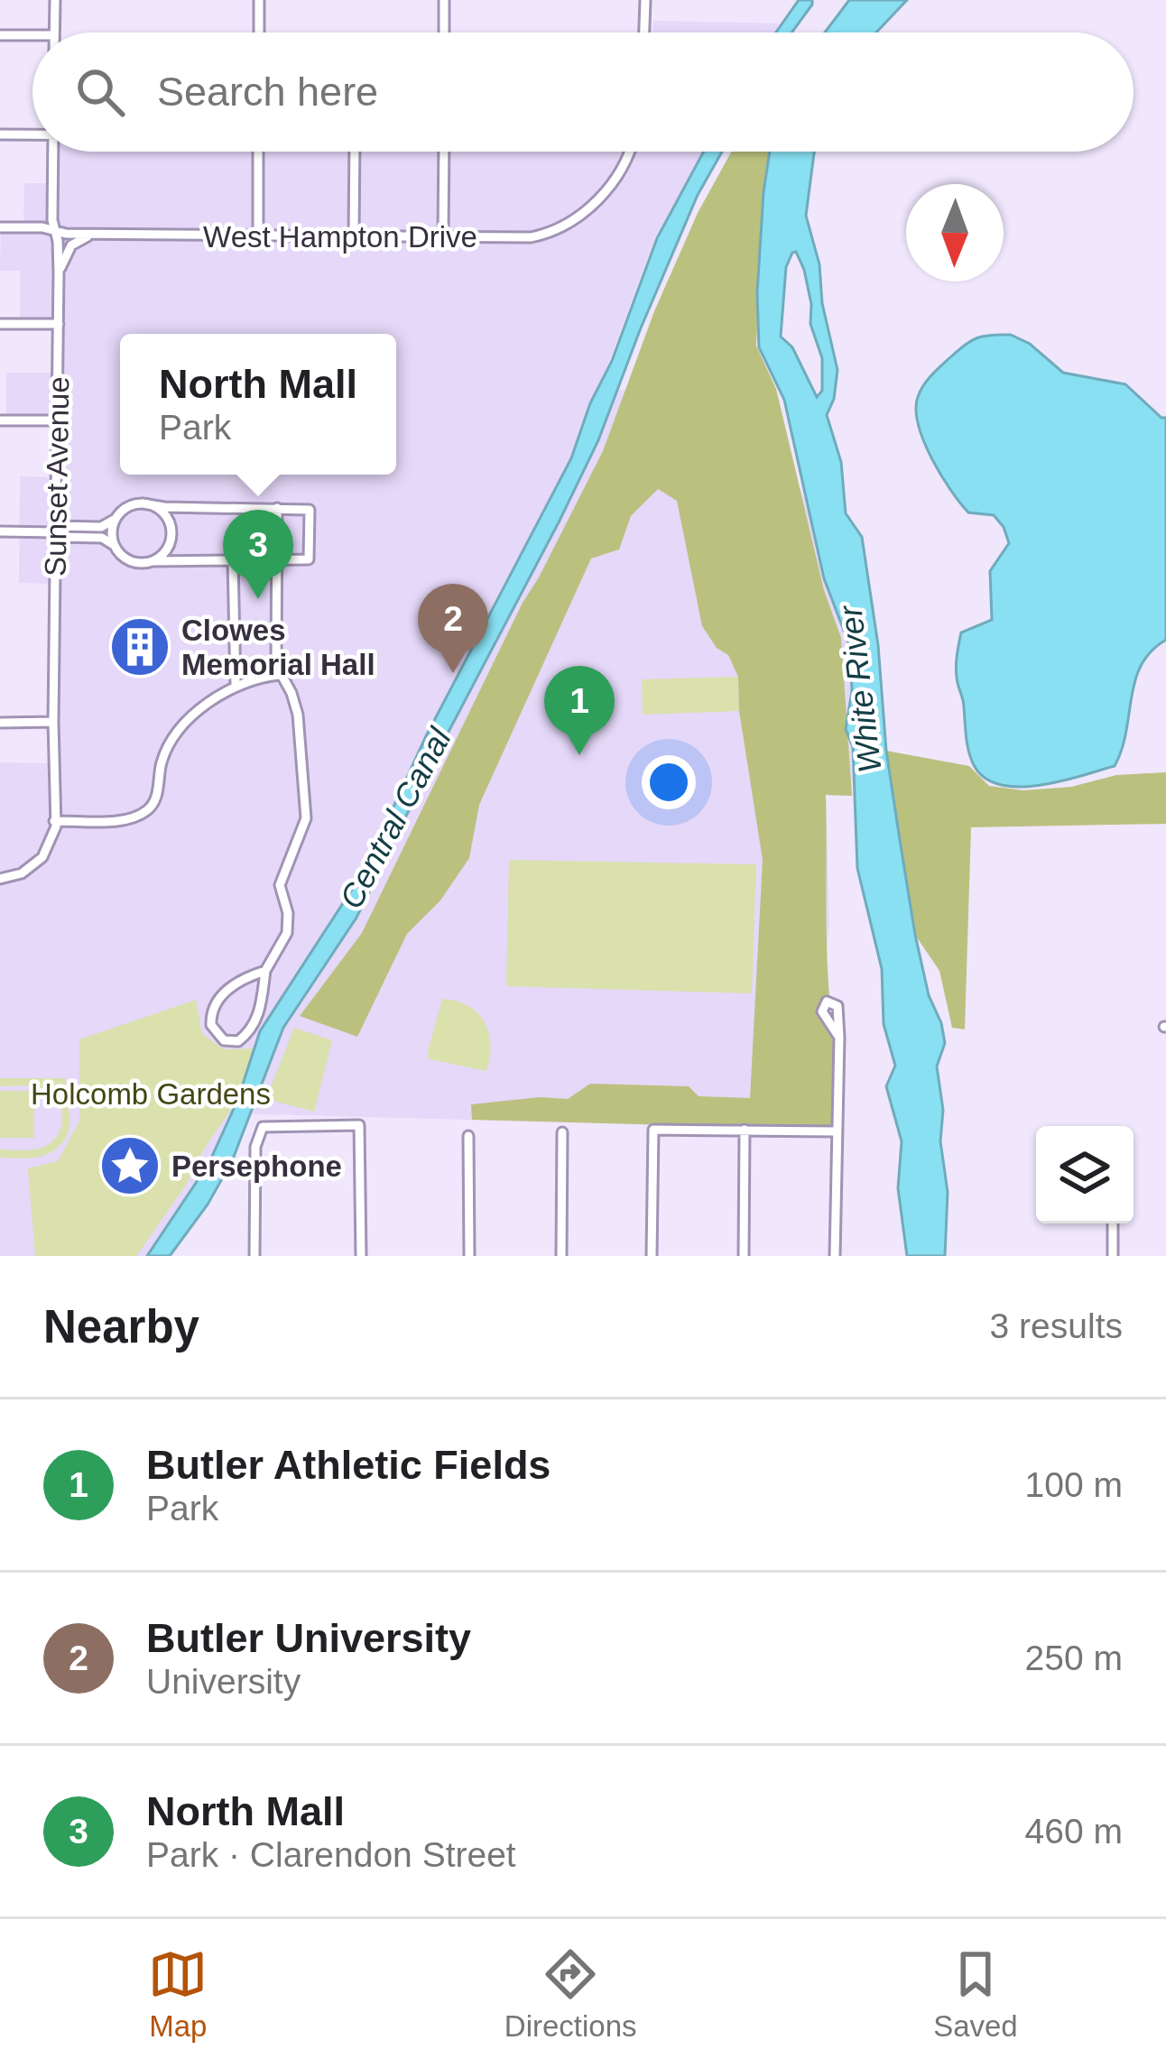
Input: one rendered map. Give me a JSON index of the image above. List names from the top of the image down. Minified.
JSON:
{"streets":{"street":["West Hampton Drive","Sunset Avenue"]},"crossings":[["West Hampton Drive","Sunset Avenue"]],"water":["White River","Central Canal"],"parks":["Holcomb Gardens"],"places":{"building":["Clowes Memorial Hall"],"place":["Persephone"]},"north":"bottom","page":{"search":"Search here","popup":["North Mall","Park"],"pins":["3","2","1"],"heading":["Nearby","3 results"],"list":[{"mark":"1","name":"Butler Athletic Fields","note":"Park","value":"100 m"},{"mark":"2","name":"Butler University","note":"University","value":"250 m"},{"mark":"3","name":"North Mall","note":"Park · Clarendon Street","value":"460 m"}],"nav":["Map","Directions","Saved"]}}
